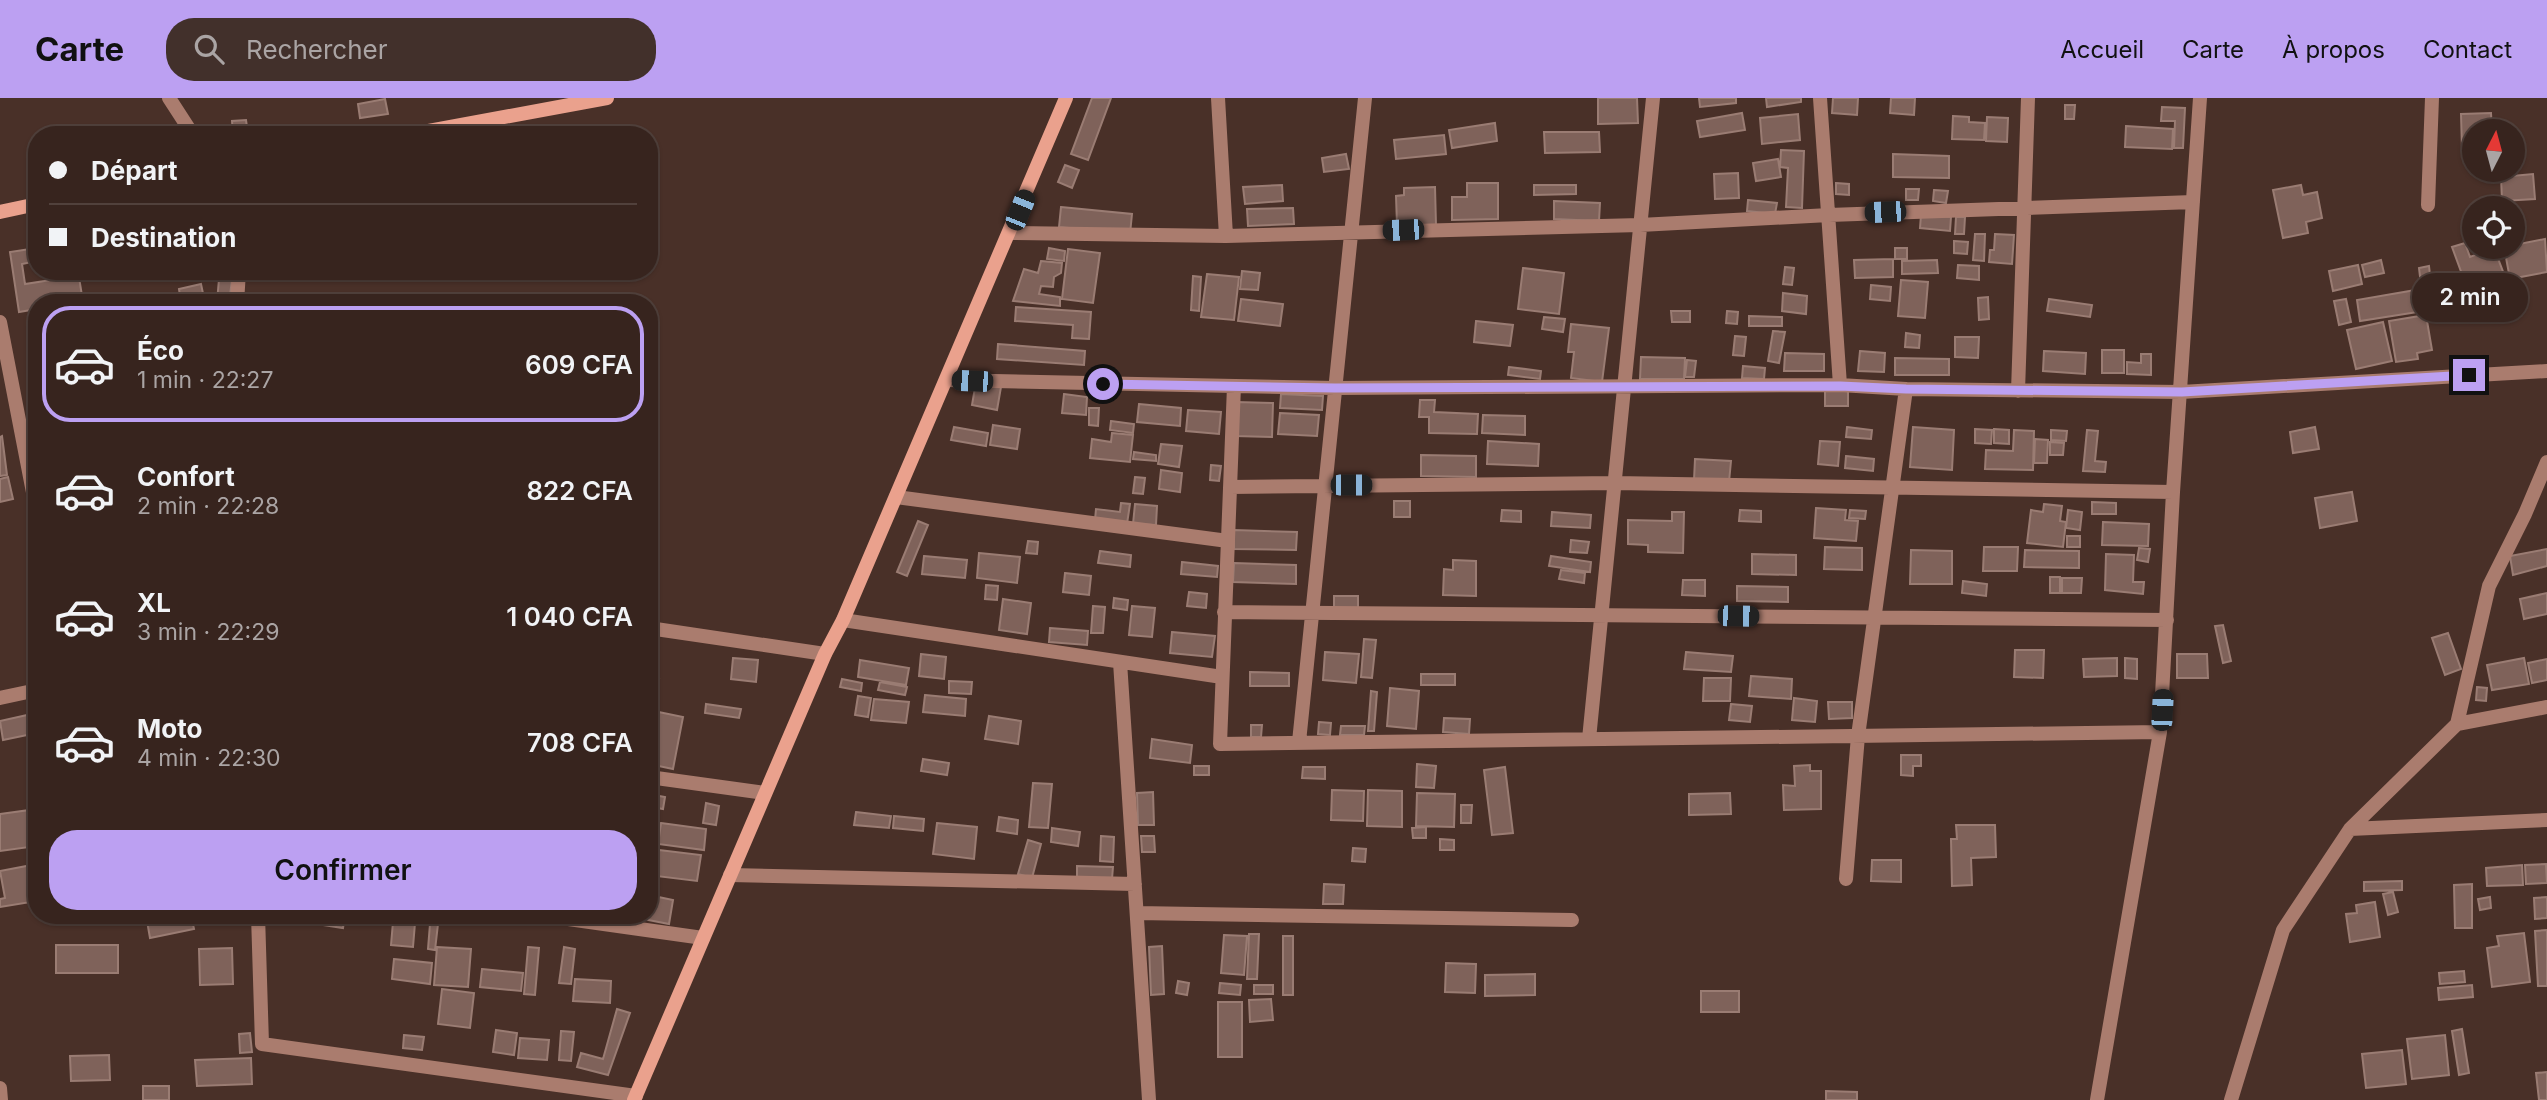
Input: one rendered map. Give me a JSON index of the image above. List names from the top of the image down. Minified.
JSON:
{"north":"top","page":{"header":"Carte","search":"Rechercher","nav":["Accueil","Carte","À propos","Contact"],"banner":["Départ","Destination"],"bubble":"2 min","list":[{"name":"Éco","note":"1 min · 22:27","value":"609 CFA"},{"name":"Confort","note":"2 min · 22:28","value":"822 CFA"},{"name":"XL","note":"3 min · 22:29","value":"1 040 CFA"},{"name":"Moto","note":"4 min · 22:30","value":"708 CFA"}],"buttons":"Confirmer"}}
